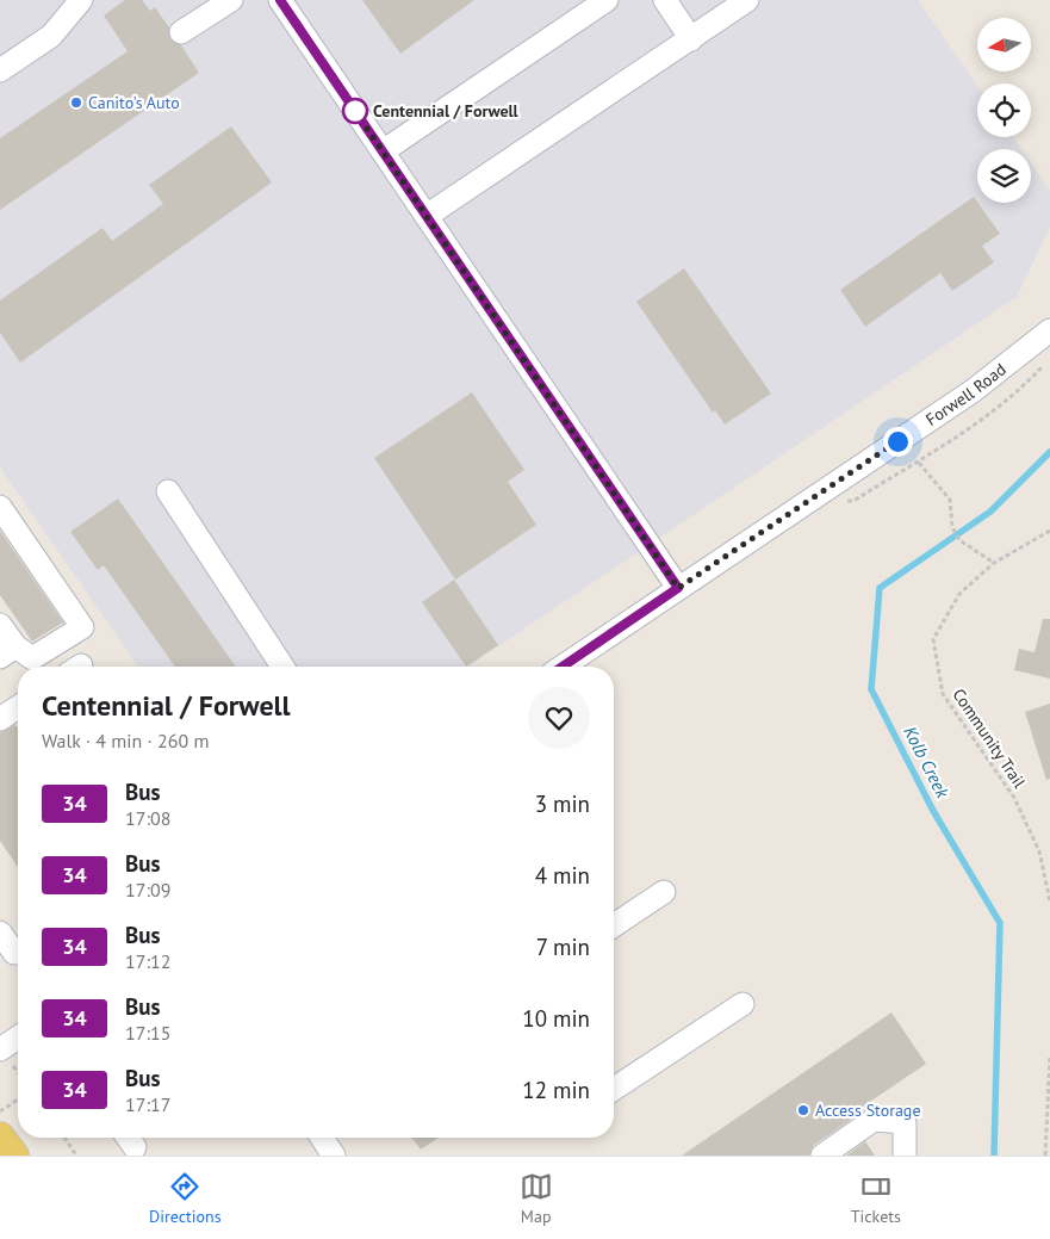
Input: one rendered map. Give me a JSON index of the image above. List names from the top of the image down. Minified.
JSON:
{"streets":{"street":["Forwell Road"],"path":["Community Trail"]},"water":["Kolb Creek"],"places":["Canito's Auto","Centennial / Forwell","Access Storage"],"lines":["bus line 34"],"north":"left","page":{"heading":["Centennial / Forwell","Walk · 4 min · 260 m"],"list":[{"mark":"34","name":"Bus","note":"17:08","value":"3 min"},{"mark":"34","name":"Bus","note":"17:09","value":"4 min"},{"mark":"34","name":"Bus","note":"17:12","value":"7 min"},{"mark":"34","name":"Bus","note":"17:15","value":"10 min"},{"mark":"34","name":"Bus","note":"17:17","value":"12 min"}],"tabs":["Directions","Map","Tickets"]}}
